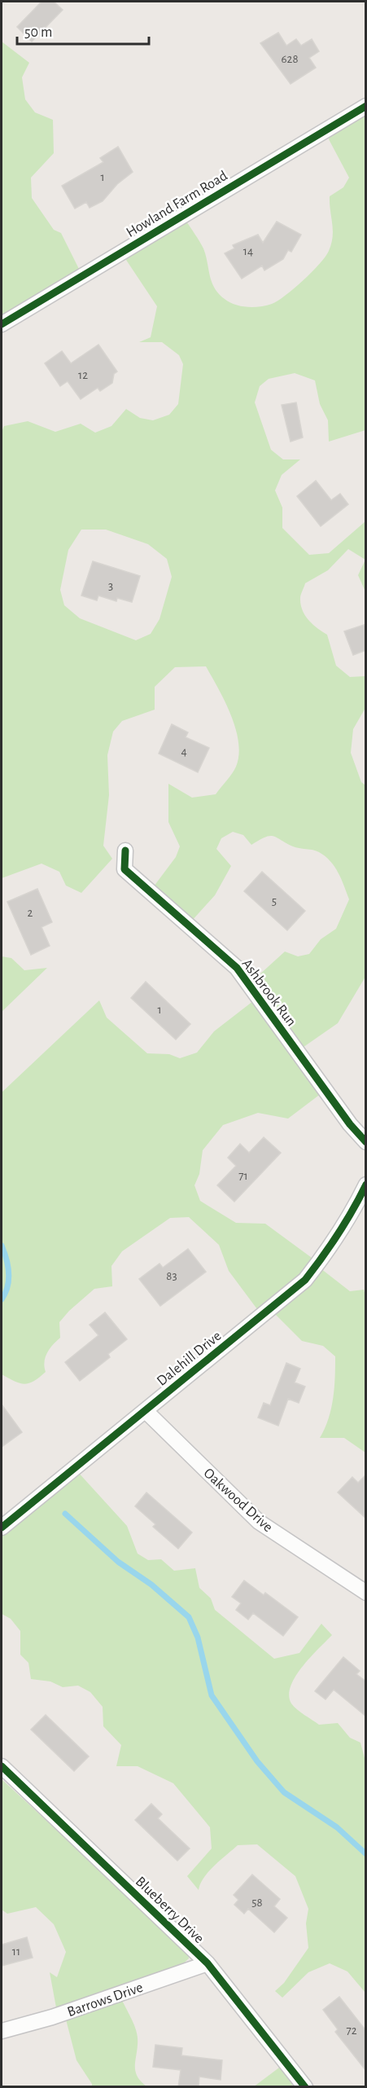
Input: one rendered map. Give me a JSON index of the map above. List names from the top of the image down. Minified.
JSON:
{"streets":{"street":["Howland Farm Road","Ashbrook Run","Dalehill Drive","Oakwood Drive","Blueberry Drive","Barrows Drive"]},"crossings":[["Dalehill Drive","Oakwood Drive"],["Blueberry Drive","Barrows Drive"]],"house_numbers":["628","1","14","12","3","4","5","2","1","71","83","58","11","72"],"scale_bar":"50 m"}
